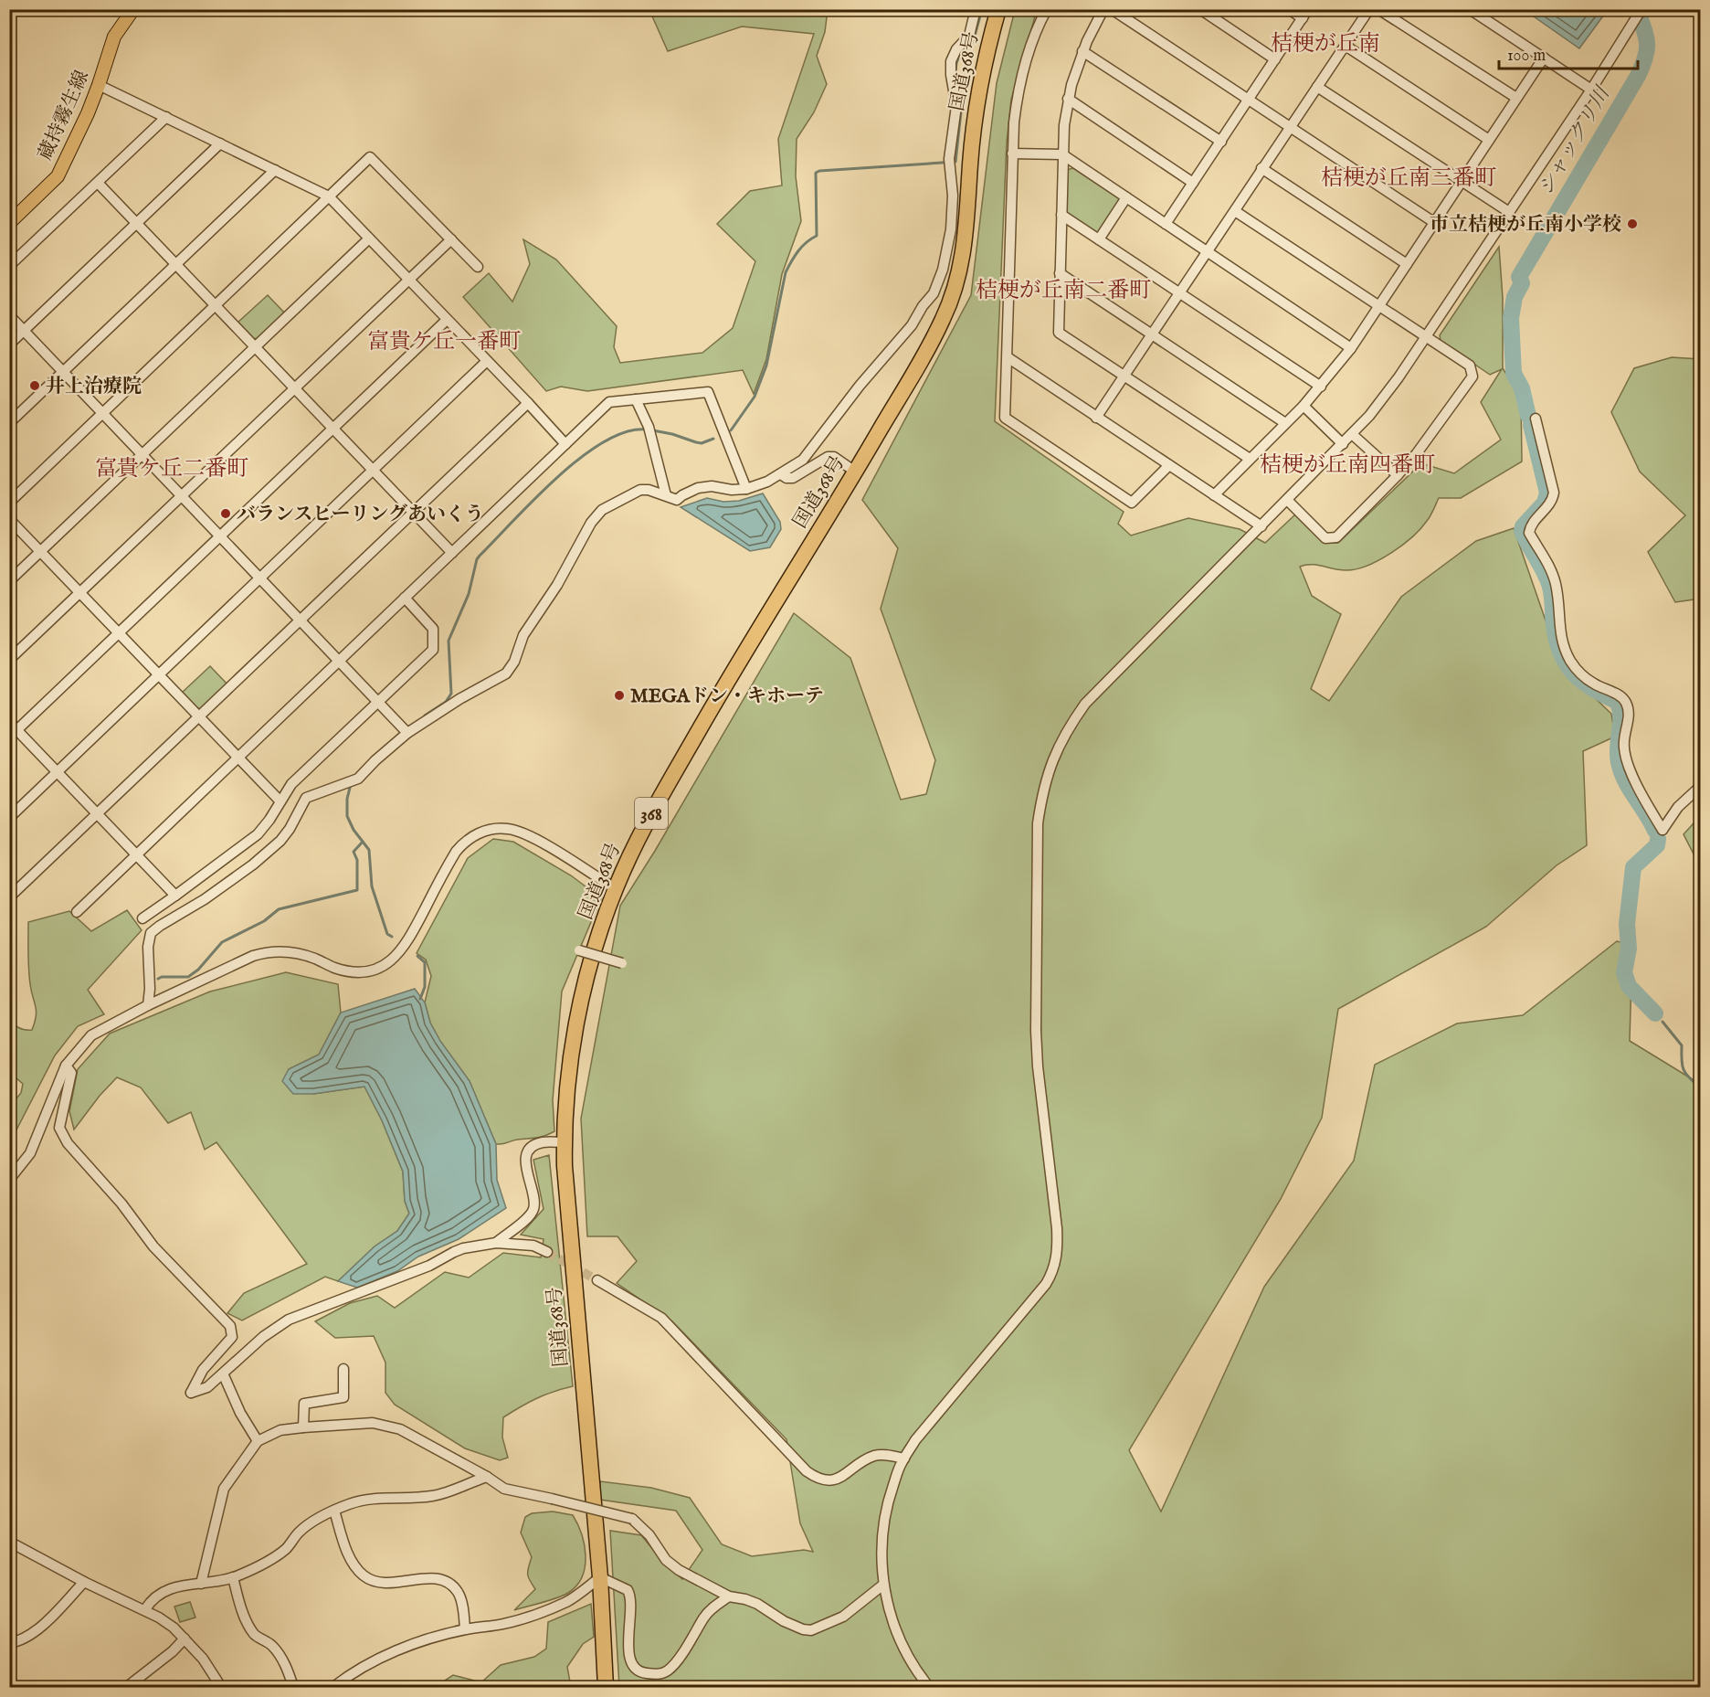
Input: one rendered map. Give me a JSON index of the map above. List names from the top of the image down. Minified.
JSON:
{"streets":{"highway":["国道368号","368"],"main road":["蔵持霧生線"]},"districts":["桔梗が丘南","桔梗が丘南三番町","桔梗が丘南二番町","富貴ケ丘一番町","桔梗が丘南四番町","富貴ケ丘二番町"],"water":["シャックリ川"],"places":["市立桔梗が丘南小学校","井上治療院","バランスヒーリングあいくう","MEGAドン・キホーテ"],"scale_bar":"100 m"}
